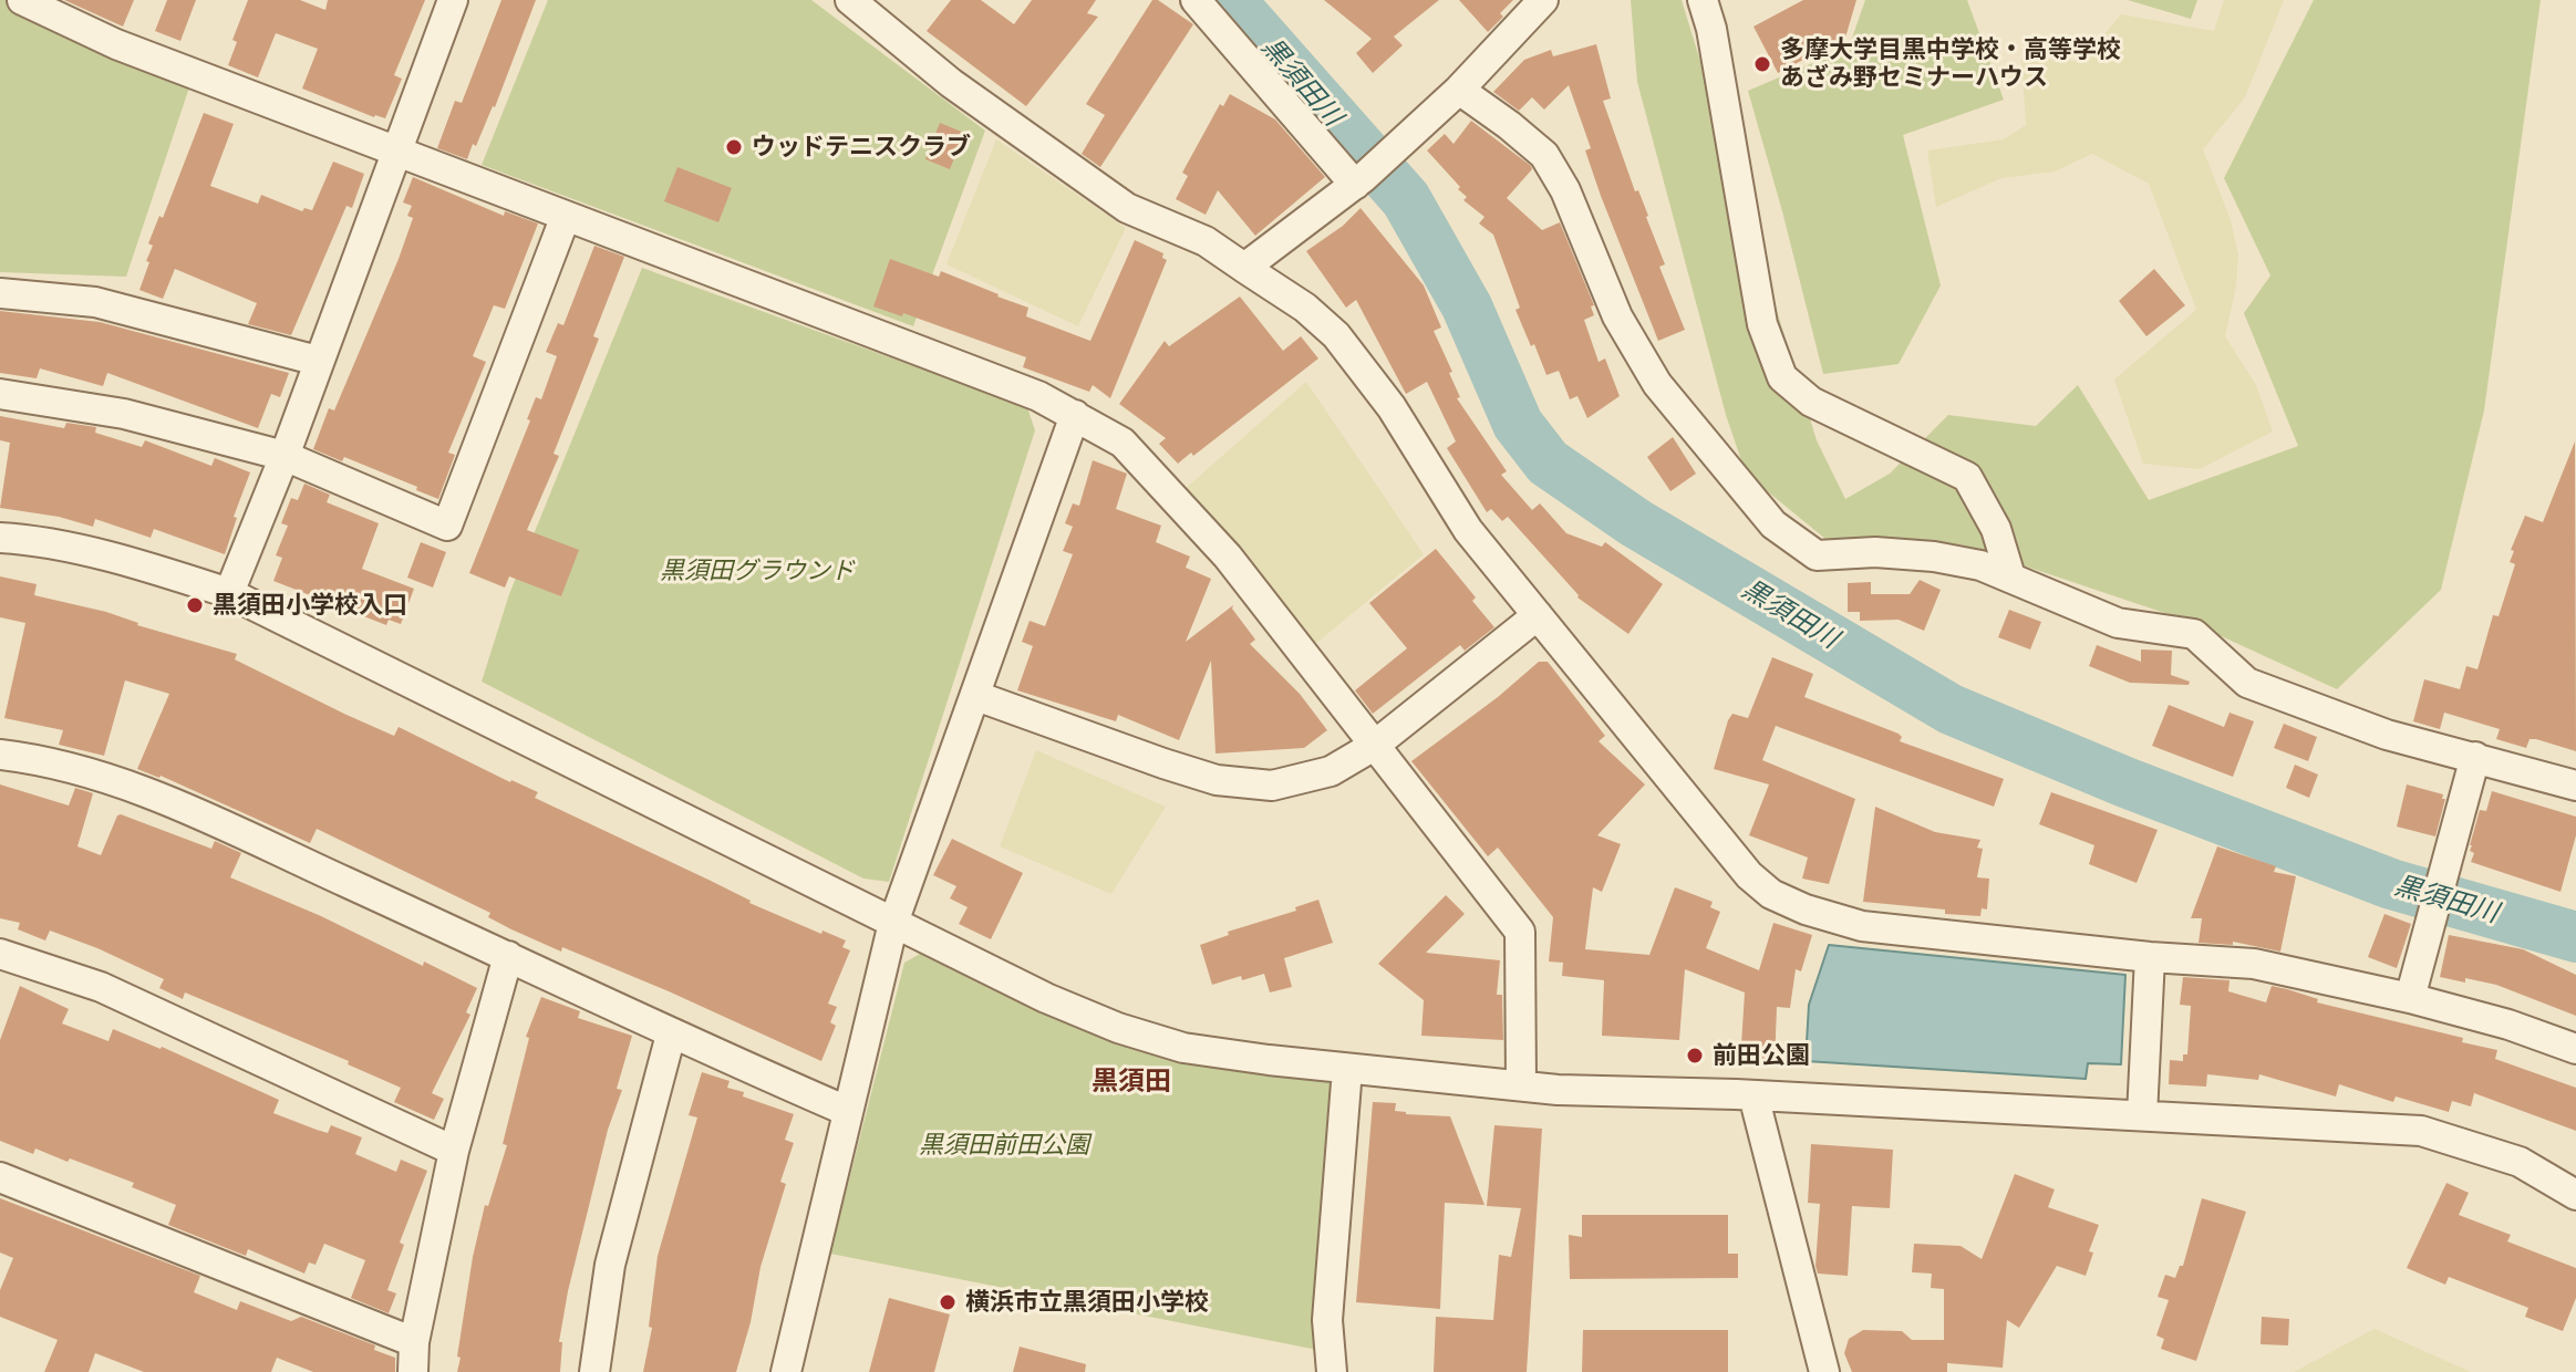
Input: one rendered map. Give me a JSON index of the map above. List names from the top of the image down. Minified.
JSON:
{"districts":["黒須田"],"water":["黒須田川"],"parks":["黒須田グラウンド","黒須田前田公園"],"places":["多摩大学目黒中学校・高等学校 あざみ野セミナーハウス","ウッドテニスクラブ","黒須田小学校入口","前田公園","横浜市立黒須田小学校"]}
